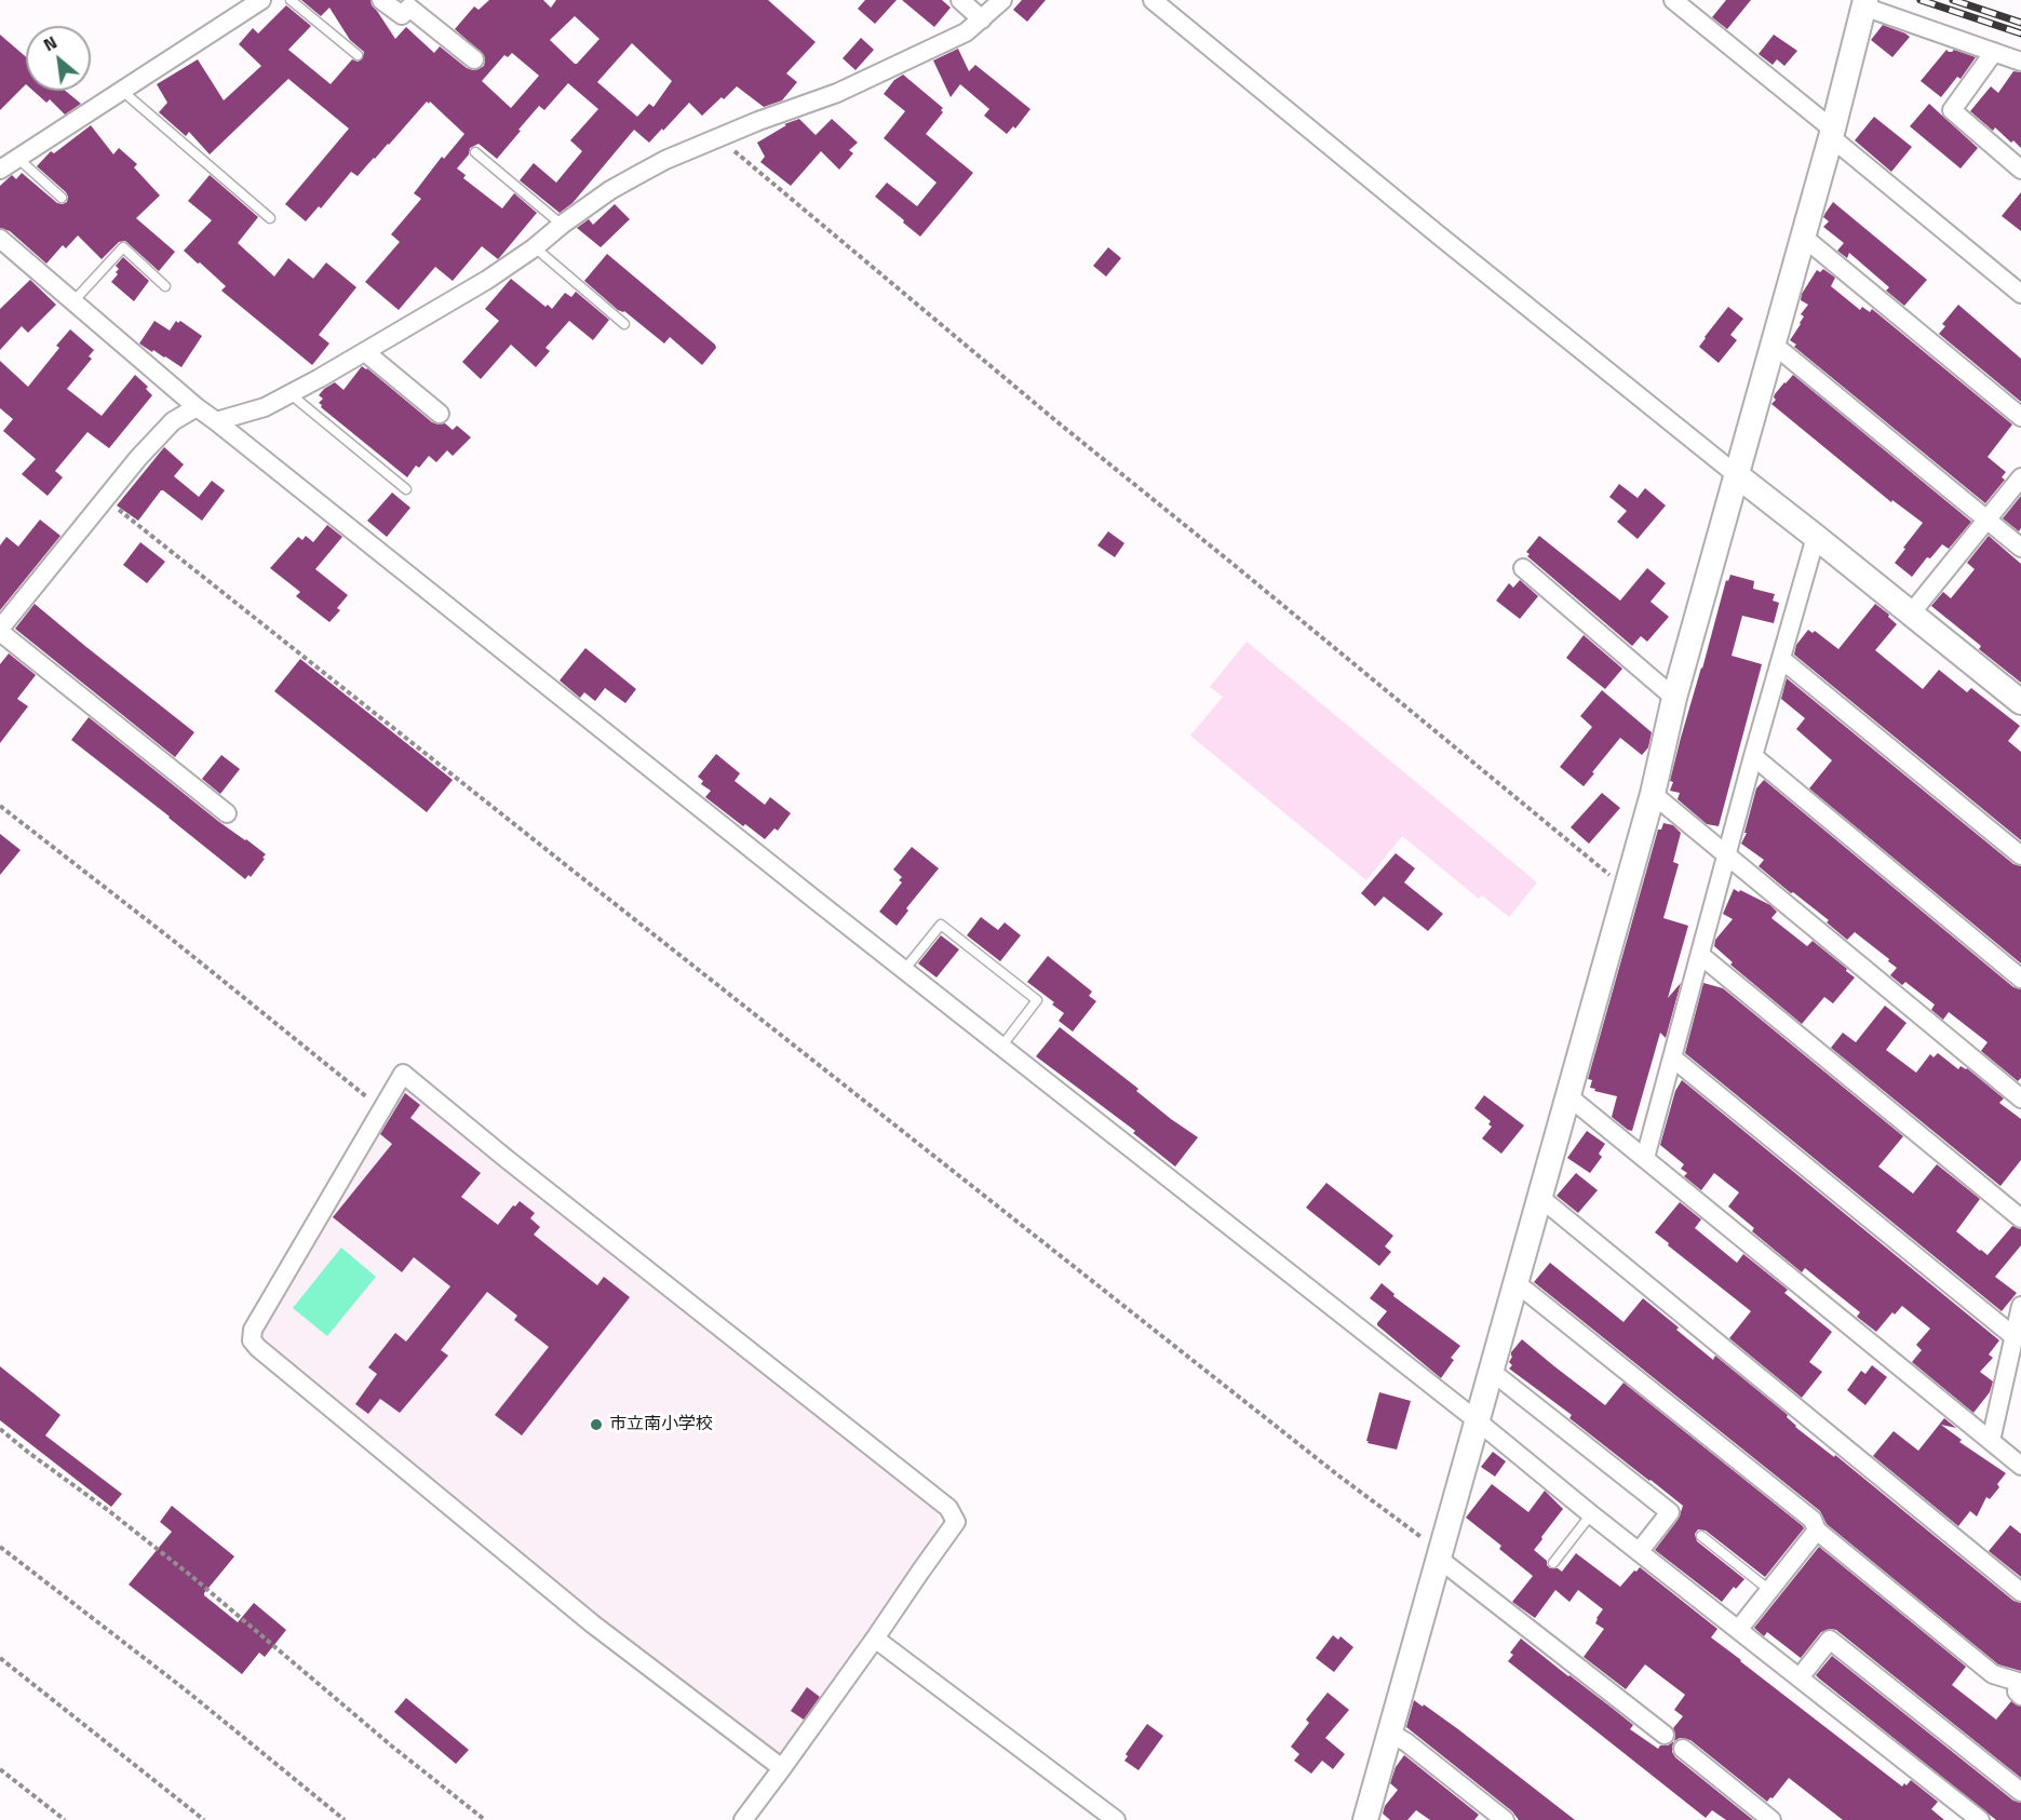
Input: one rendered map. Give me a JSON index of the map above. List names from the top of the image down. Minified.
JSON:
{"places":["市立南小学校"],"north":"top left"}
